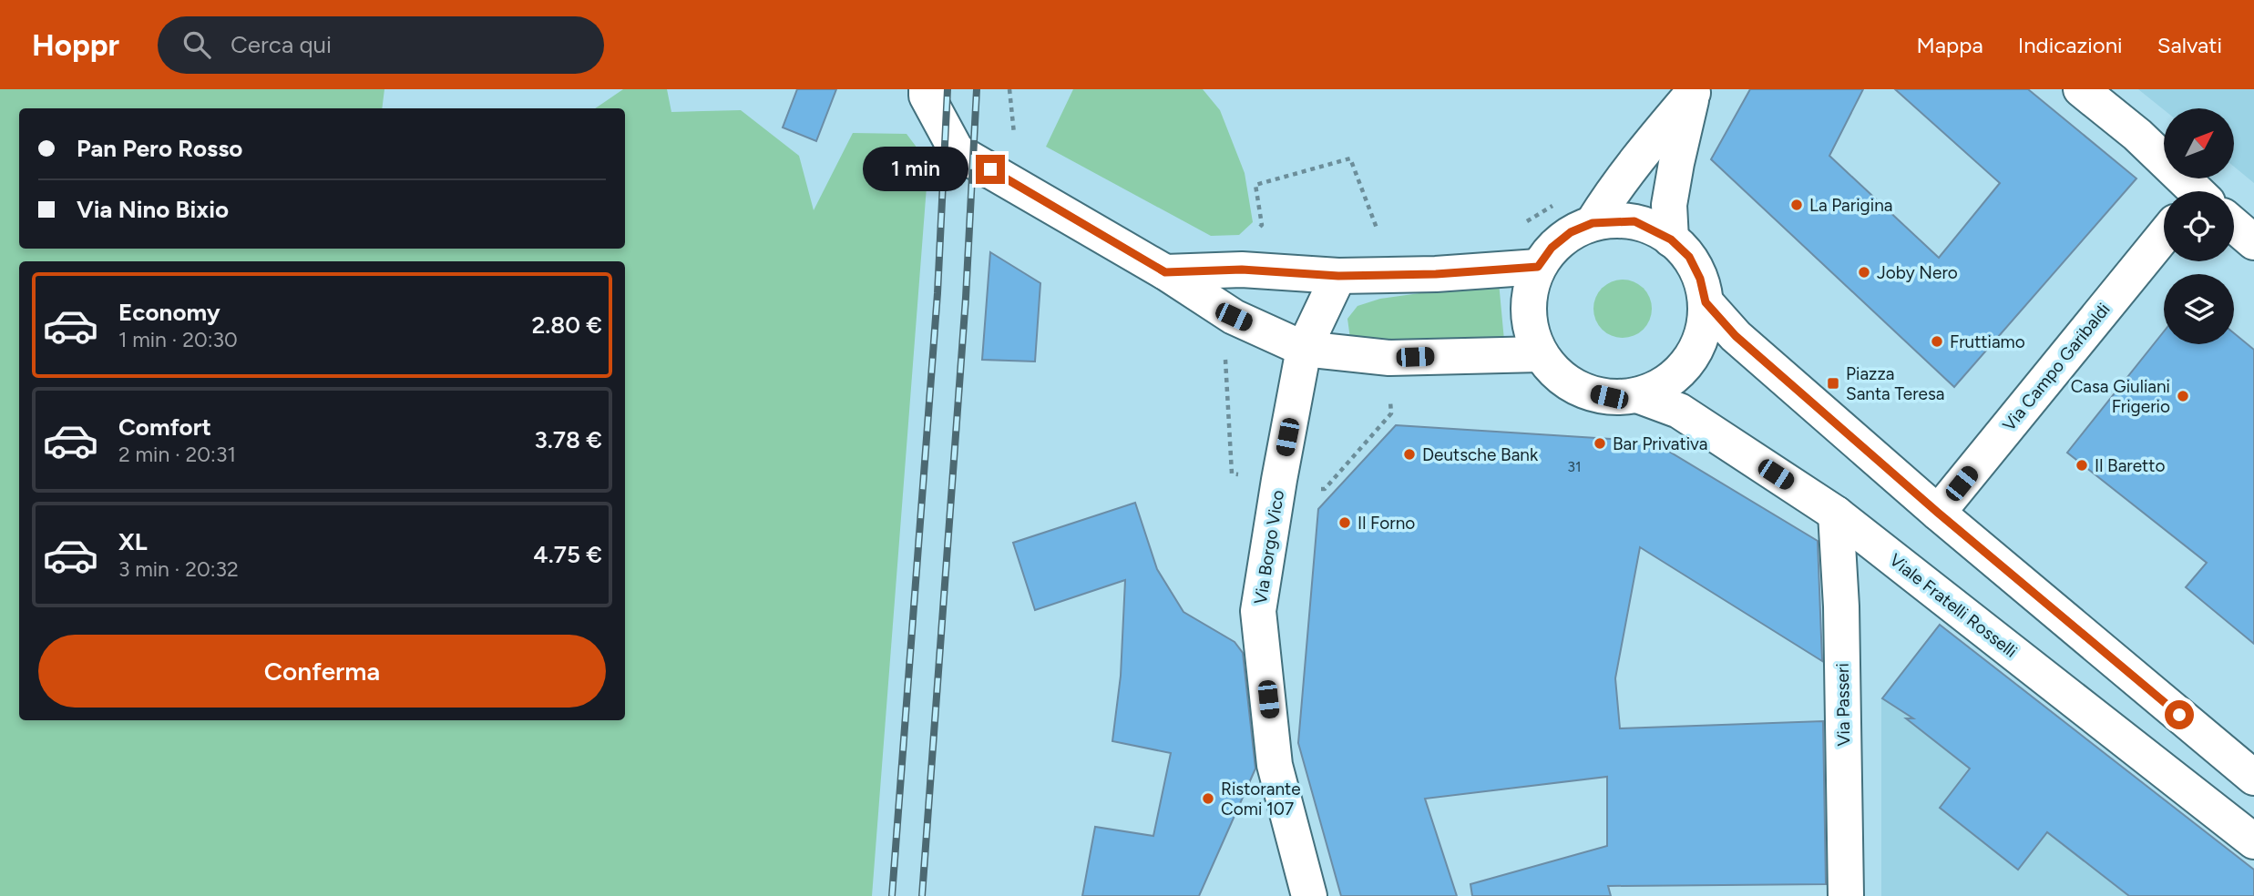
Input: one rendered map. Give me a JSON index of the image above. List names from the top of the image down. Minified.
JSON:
{"streets":{"main road":["Via Campo Garibaldi","Via Borgo Vico","Viale Fratelli Rosselli","Via Passeri"]},"crossings":[["Viale Fratelli Rosselli","Via Passeri"]],"places":{"other":["La Parigina","Joby Nero","Fruttiamo","Casa Giuliani Frigerio","Bar Privativa","Deutsche Bank","Il Baretto","Il Forno","Ristorante Comi 107"],"transit":["Piazza Santa Teresa"]},"house_numbers":["31"],"north":"top right","page":{"header":"Hoppr","search":"Cerca qui","nav":["Mappa","Indicazioni","Salvati"],"banner":["Pan Pero Rosso","Via Nino Bixio"],"bubble":"1 min","list":[{"name":"Economy","note":"1 min · 20:30","value":"2.80 €"},{"name":"Comfort","note":"2 min · 20:31","value":"3.78 €"},{"name":"XL","note":"3 min · 20:32","value":"4.75 €"}],"buttons":"Conferma"}}
